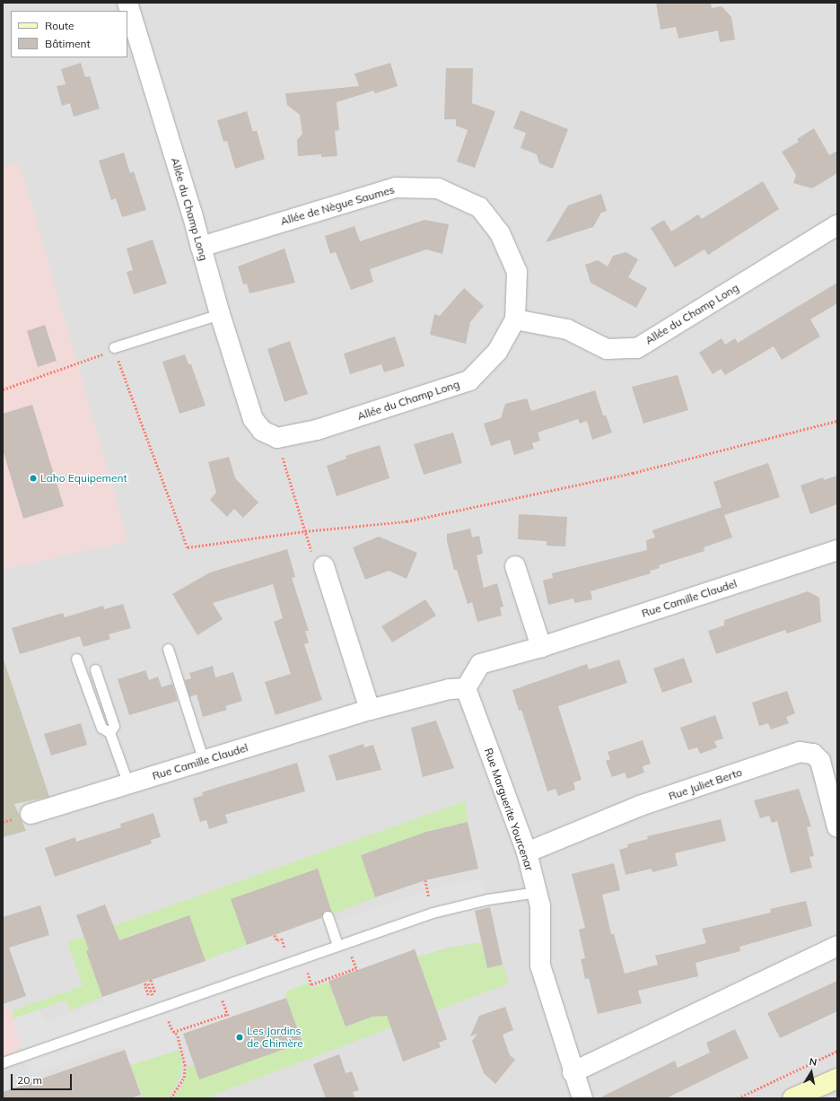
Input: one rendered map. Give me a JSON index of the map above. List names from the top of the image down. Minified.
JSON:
{"streets":{"street":["Allée de Nègue Saumes","Allée du Champ Long","Rue Camille Claudel","Rue Juliet Berto","Rue Marguerite Yourcenar"]},"crossings":[["Allée de Nègue Saumes","Allée du Champ Long"],["Rue Camille Claudel","Rue Marguerite Yourcenar"],["Rue Juliet Berto","Rue Marguerite Yourcenar"]],"places":["Laho Equipement","Les Jardins de Chimère"],"legend":["Route","Bâtiment"],"scale_bar":"20 m","north":"top"}
